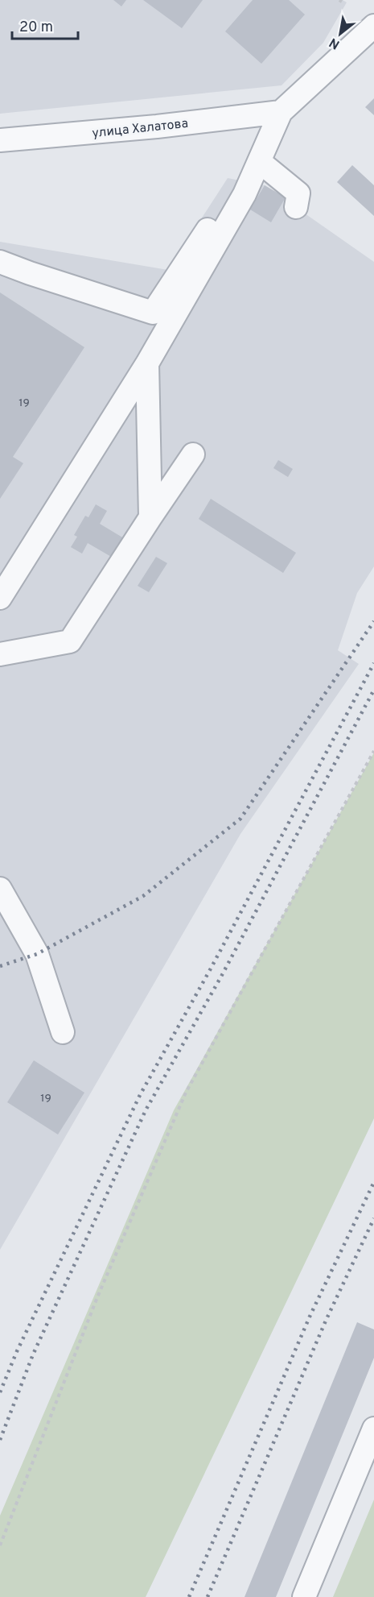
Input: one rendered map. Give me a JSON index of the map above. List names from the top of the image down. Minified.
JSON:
{"streets":{"street":["улица Халатова"]},"house_numbers":["19","19"],"scale_bar":"20 m","north":"bottom left"}
